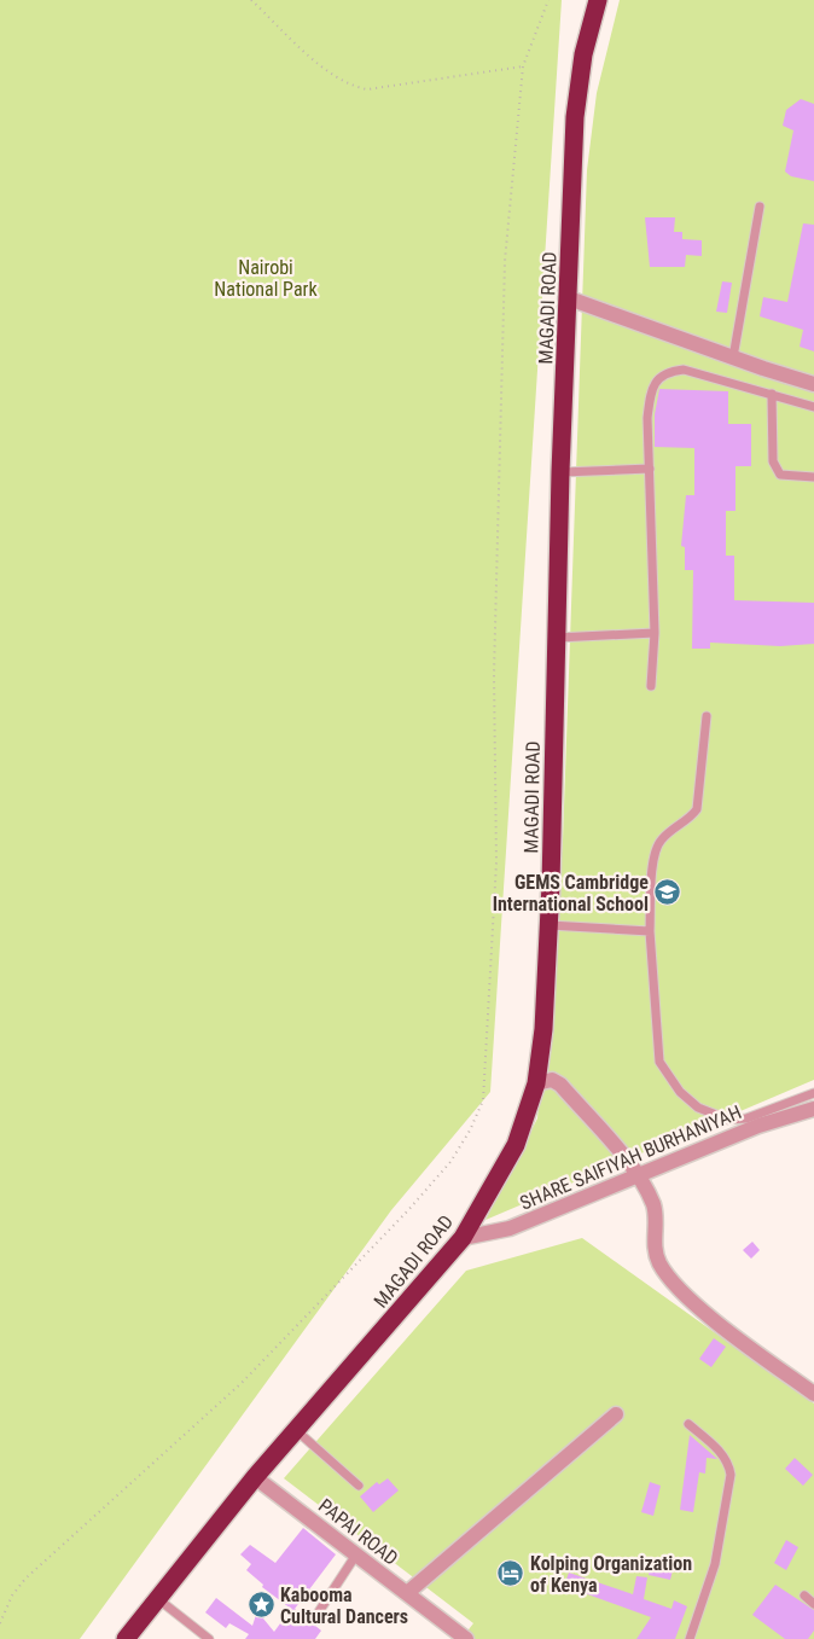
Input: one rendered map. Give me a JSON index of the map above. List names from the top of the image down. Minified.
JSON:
{"streets":{"highway":["MAGADI ROAD"],"street":["SHARE SAIFIYAH BURHANIYAH","PAPAI ROAD"]},"crossings":[["MAGADI ROAD","SHARE SAIFIYAH BURHANIYAH"],["MAGADI ROAD","PAPAI ROAD"]],"parks":["Nairobi National Park"],"places":{"school or university":["GEMS Cambridge International School"],"hotel":["Kolping Organization of Kenya"],"place":["Kabooma Cultural Dancers"]}}
